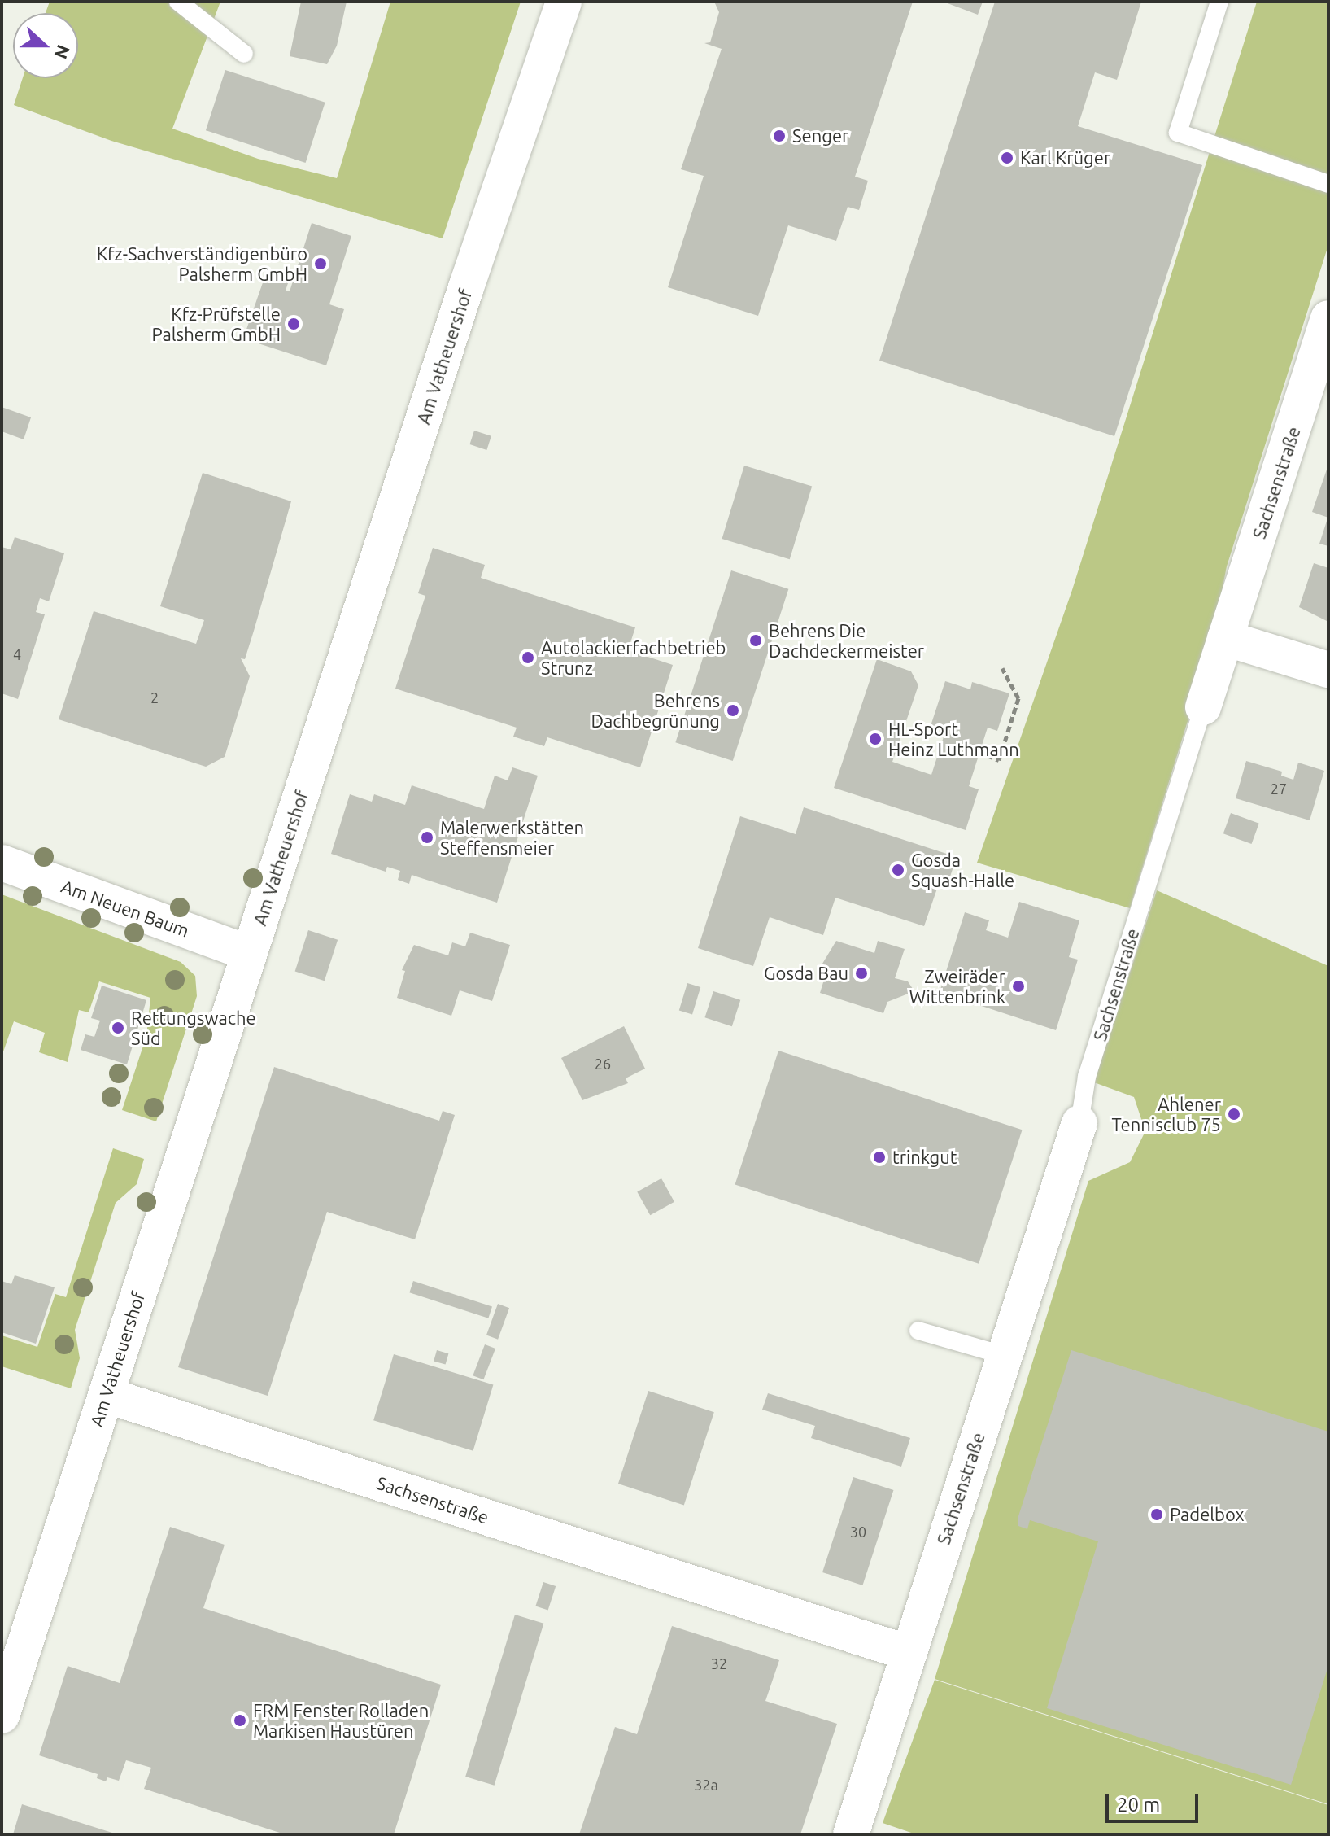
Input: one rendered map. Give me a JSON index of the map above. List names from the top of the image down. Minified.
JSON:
{"streets":{"street":["Am Vatheuershof","Sachsenstraße","Am Neuen Baum"]},"crossings":[["Am Vatheuershof","Sachsenstraße"],["Am Vatheuershof","Am Neuen Baum"]],"places":["Senger","Karl Krüger","Kfz-Sachverständigenbüro Palsherm GmbH","Kfz-Prüfstelle Palsherm GmbH","Behrens Die Dachdeckermeister","Autolackierfachbetrieb Strunz","Behrens Dachbegrünung","HL-Sport Heinz Luthmann","Malerwerkstätten Steffensmeier","Gosda Squash-Halle","Gosda Bau","Zweiräder Wittenbrink","Rettungswache Süd","Ahlener Tennisclub 75","trinkgut","Padelbox","FRM Fenster Rolladen Markisen Haustüren"],"house_numbers":["4","2","27","26","30","32","32a"],"scale_bar":"20 m","north":"right"}
